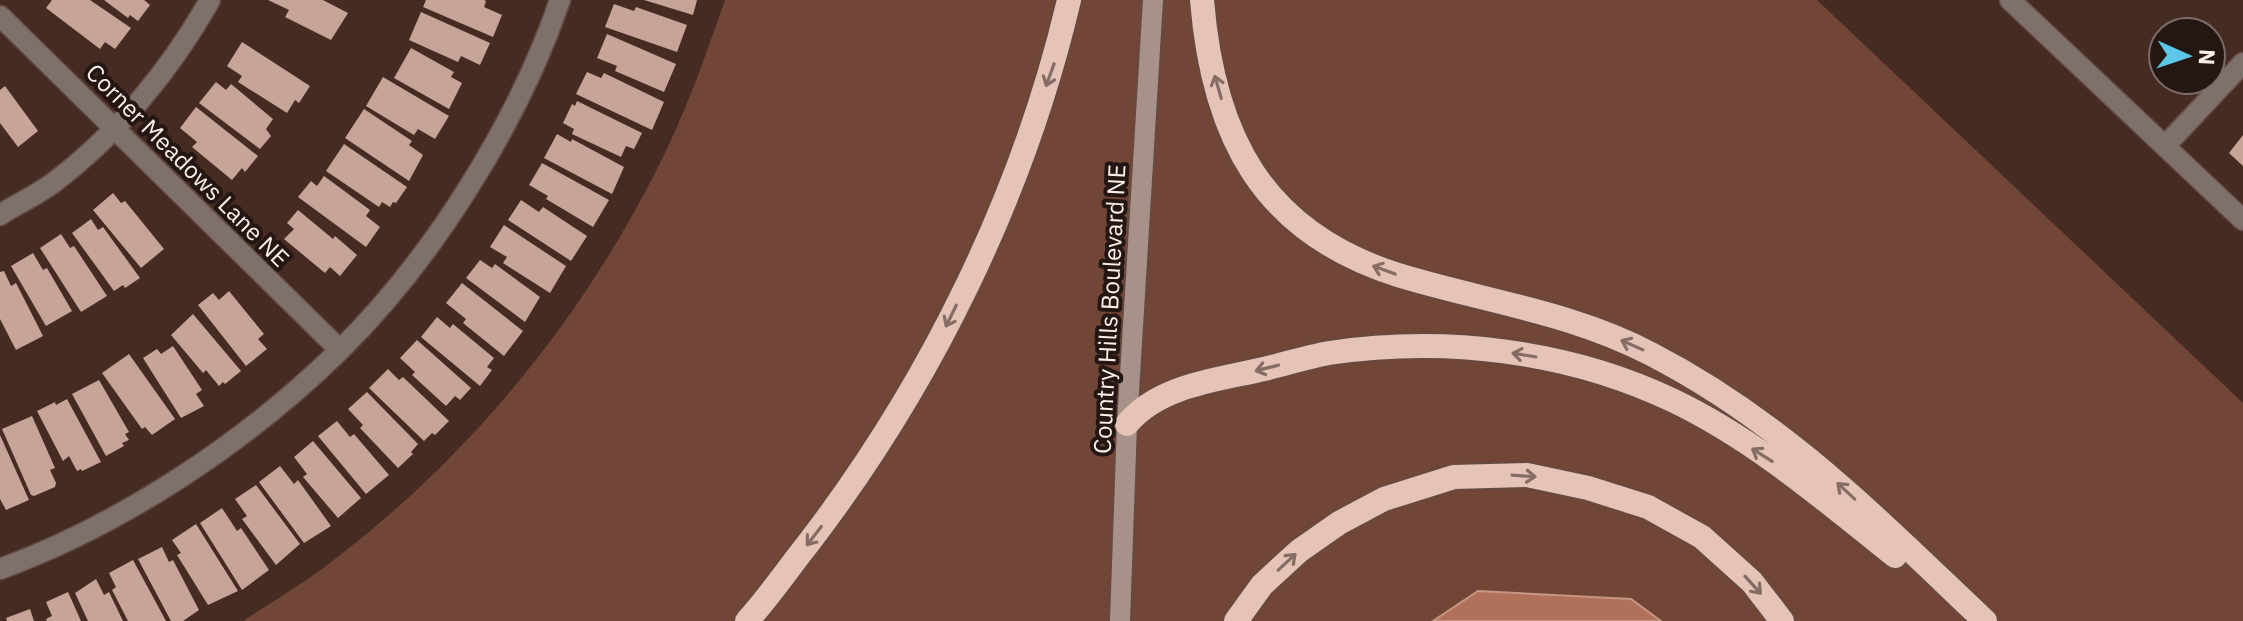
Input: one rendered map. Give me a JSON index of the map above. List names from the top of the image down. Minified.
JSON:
{"streets":{"main road":["Country Hills Boulevard NE"],"street":["Corner Meadows Lane NE"]},"north":"right"}
